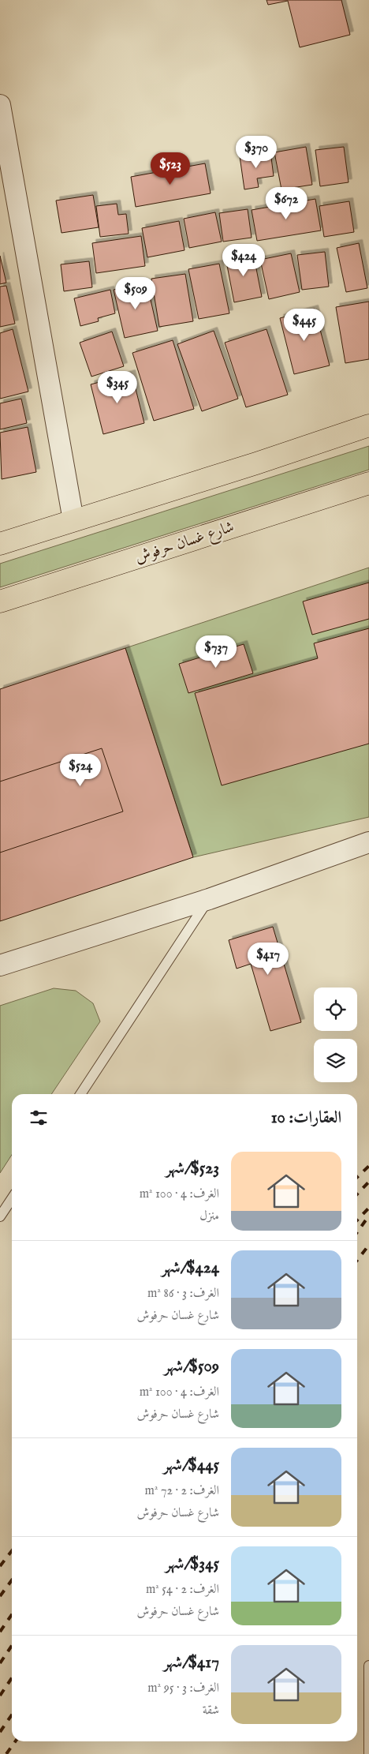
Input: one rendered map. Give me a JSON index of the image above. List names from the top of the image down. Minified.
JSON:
{"streets":{"main road":["شارع غسان حرفوش"]},"page":{"price":["$370","$523","$672","$424","$509","$445","$345","$737","$524","$417"],"heading":"العقارات: 10","list":[{"name":"$523/شهر","note":"الغرف: 4 · 100 m² · منزل"},{"name":"$424/شهر","note":"الغرف: 3 · 86 m² · شارع غسان حرفوش"},{"name":"$509/شهر","note":"الغرف: 4 · 100 m² · شارع غسان حرفوش"},{"name":"$445/شهر","note":"الغرف: 2 · 72 m² · شارع غسان حرفوش"},{"name":"$345/شهر","note":"الغرف: 2 · 54 m² · شارع غسان حرفوش"},{"name":"$417/شهر","note":"الغرف: 3 · 95 m² · شقة"}]}}
